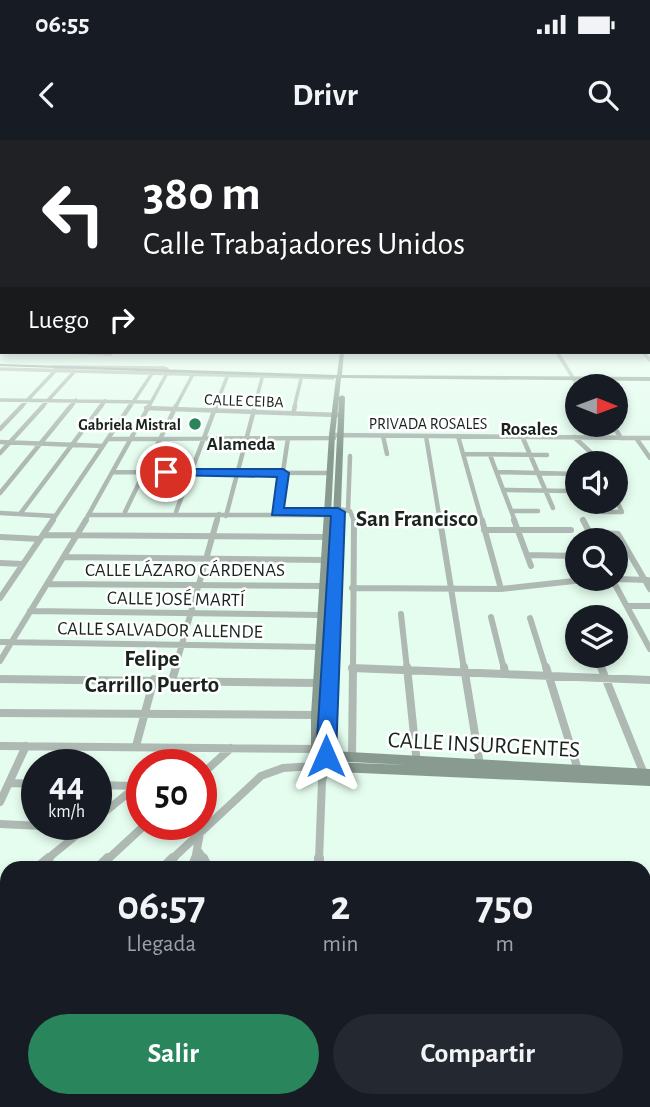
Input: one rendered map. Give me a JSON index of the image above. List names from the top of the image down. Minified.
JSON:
{"streets":{"main road":["CALLE INSURGENTES"],"street":["CALLE CEIBA","PRIVADA ROSALES","CALLE LÁZARO CÁRDENAS","CALLE JOSÉ MARTÍ","CALLE SALVADOR ALLENDE"]},"districts":["Rosales","Alameda","San Francisco","Felipe Carrillo Puerto"],"places":["Gabriela Mistral"],"north":"right","page":{"status":"06:55","header":"Drivr","turn":["380 m","Calle Trabajadores Unidos"],"then":"Luego","speed":"44 km/h","limit":"50","eta":["06:57","Llegada","2","min","750","m"],"buttons":["Salir","Compartir"]}}
